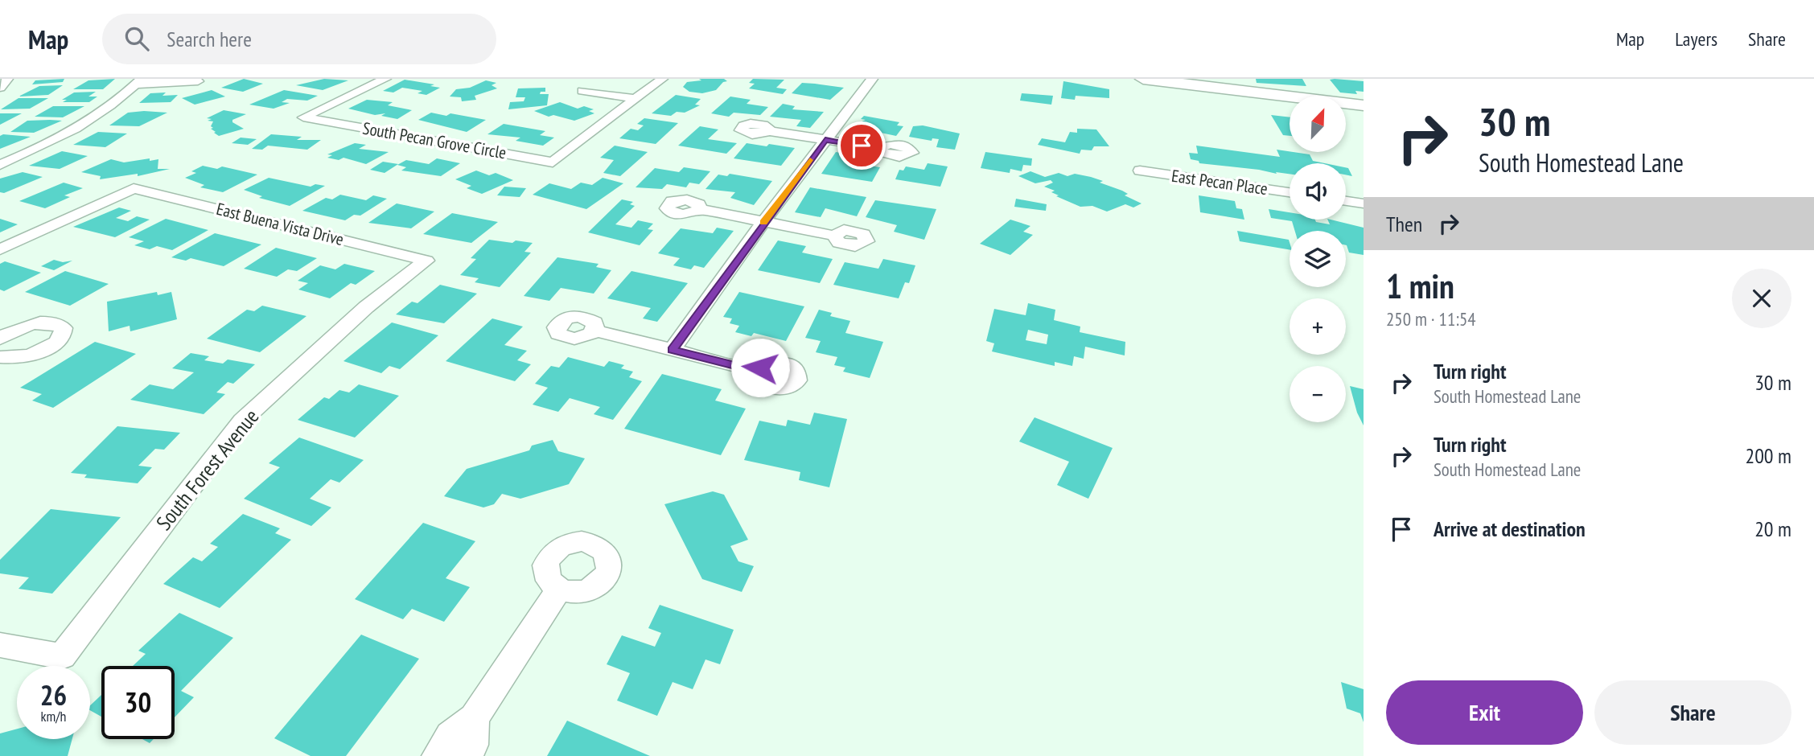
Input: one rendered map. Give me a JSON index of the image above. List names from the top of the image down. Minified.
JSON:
{"streets":{"street":["South Pecan Grove Circle","East Pecan Place","East Buena Vista Drive","South Forest Avenue"]},"crossings":[["East Buena Vista Drive","South Forest Avenue"]],"north":"top right","page":{"header":"Map","search":"Search here","nav":["Map","Layers","Share"],"turn":["30 m","South Homestead Lane"],"map_buttons":["+","−"],"then":"Then","heading":["1 min","250 m · 11:54"],"list":[{"name":"Turn right","note":"South Homestead Lane","value":"30 m"},{"name":"Turn right","note":"South Homestead Lane","value":"200 m"},{"name":"Arrive at destination","value":"20 m"}],"speed":"26 km/h","limit":"30","buttons":["Exit","Share"]}}
